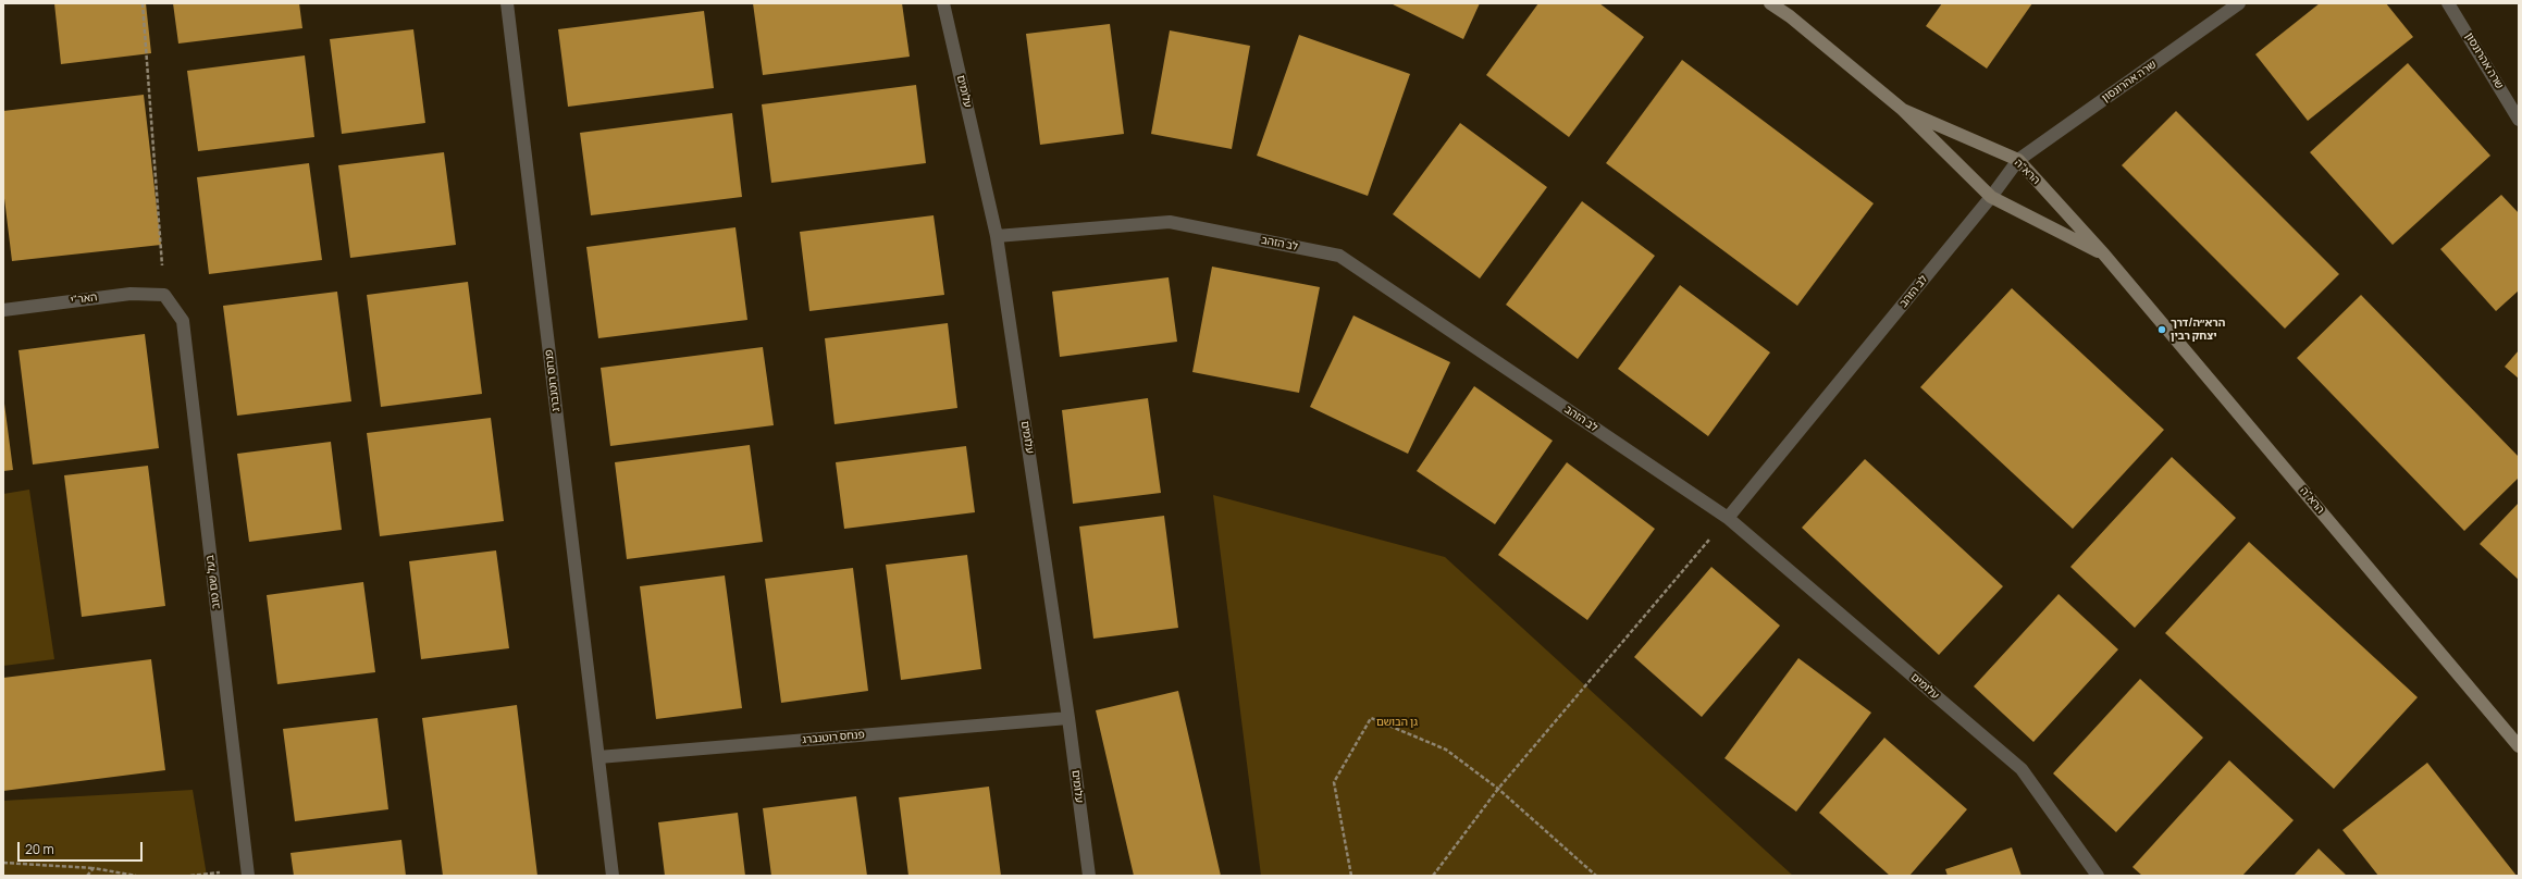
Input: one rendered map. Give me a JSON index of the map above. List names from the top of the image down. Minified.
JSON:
{"streets":{"street":["שרה אהרונסון","עלומים","הרא\"ה","לב הזהב","האר\"י","פנחס רוטנברג","בעל שם טוב"]},"crossings":[["שרה אהרונסון","הרא\"ה"],["שרה אהרונסון","לב הזהב"],["עלומים","לב הזהב"],["עלומים","פנחס רוטנברג"],["הרא\"ה","לב הזהב"],["האר\"י","בעל שם טוב"]],"parks":["גן הבושם"],"places":["הרא״ה/דרך יצחק רבין"],"scale_bar":"20 m"}
